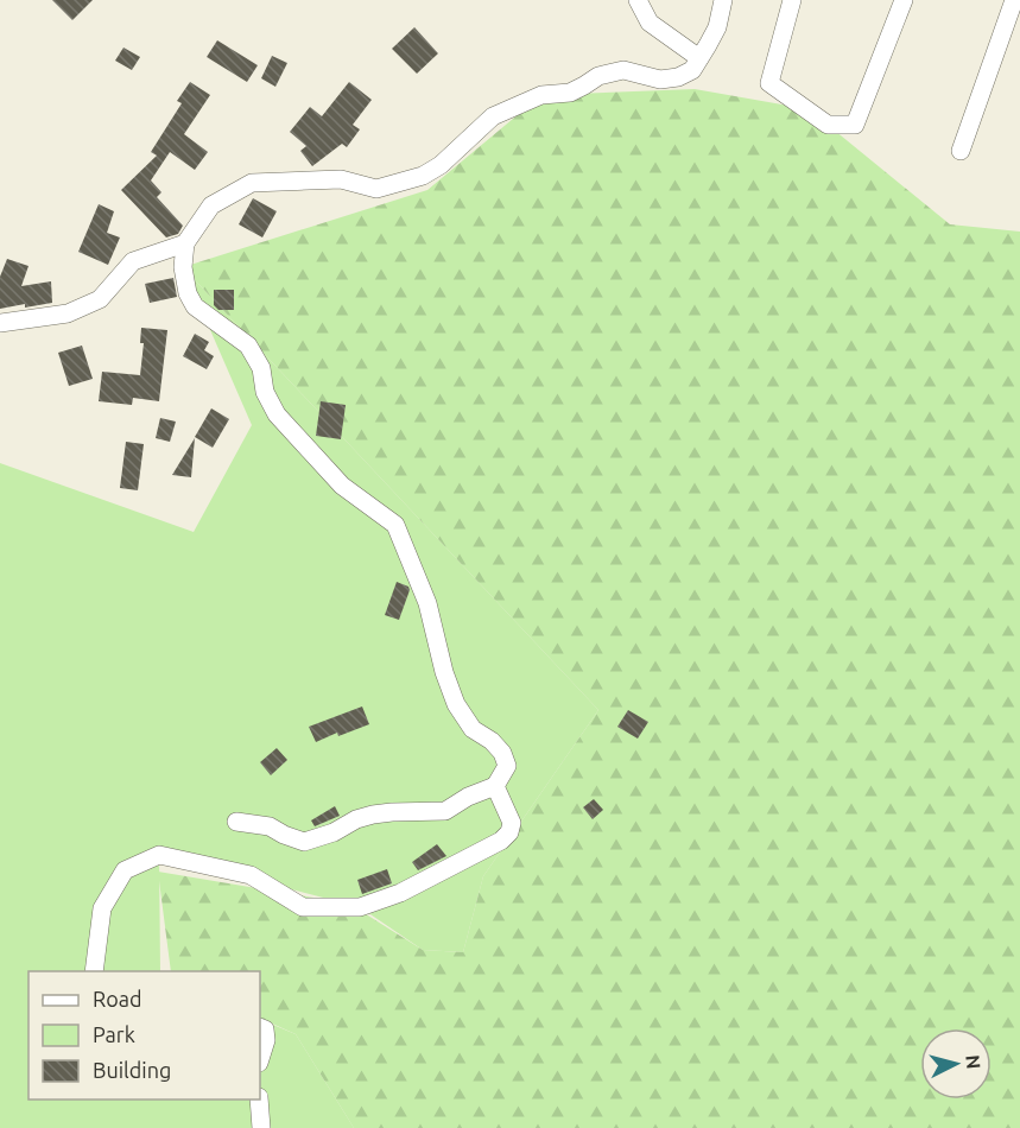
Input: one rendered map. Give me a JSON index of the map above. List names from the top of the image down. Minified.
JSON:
{"legend":["Road","Park","Building"],"north":"right"}
